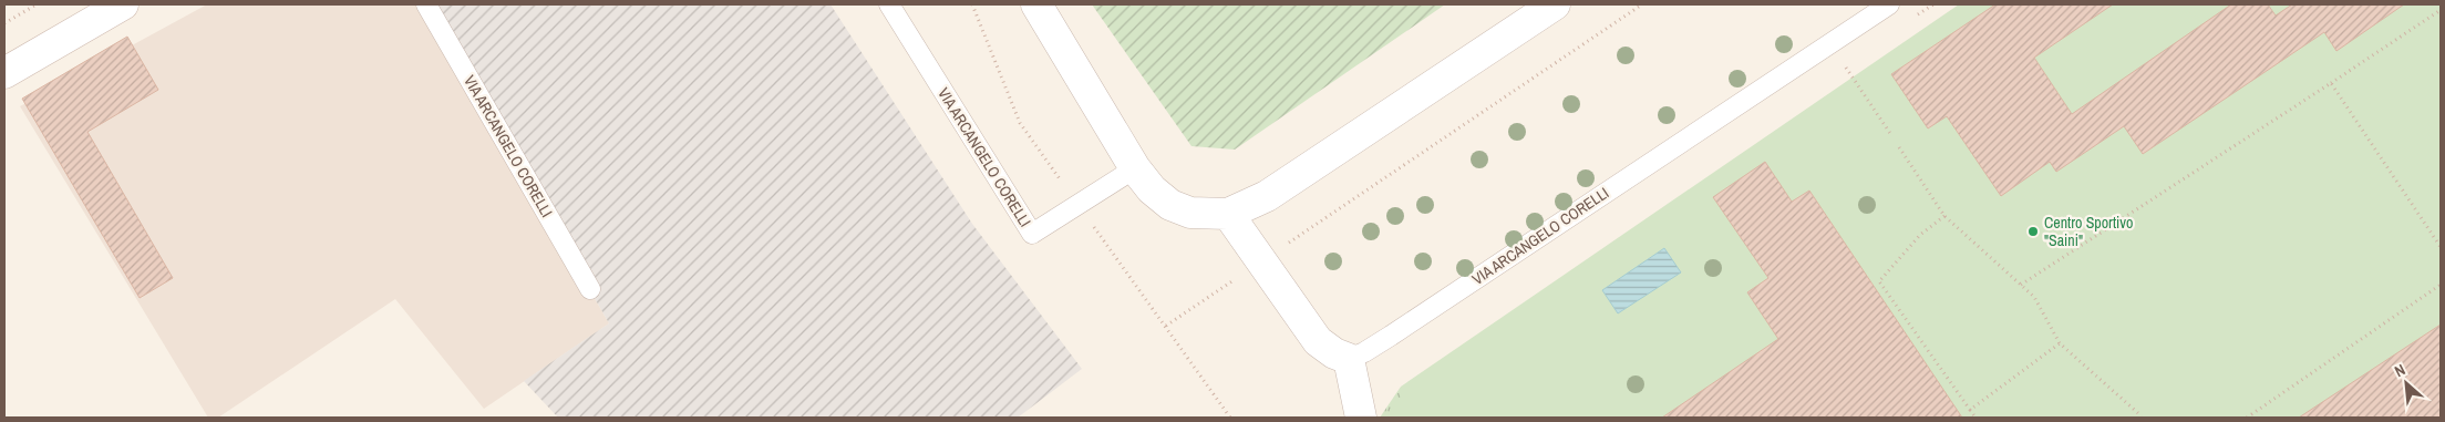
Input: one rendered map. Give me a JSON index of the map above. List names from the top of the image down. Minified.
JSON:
{"streets":{"lane":["VIA ARCANGELO CORELLI"]},"places":["Centro Sportivo \"Saini\""],"north":"top left"}
